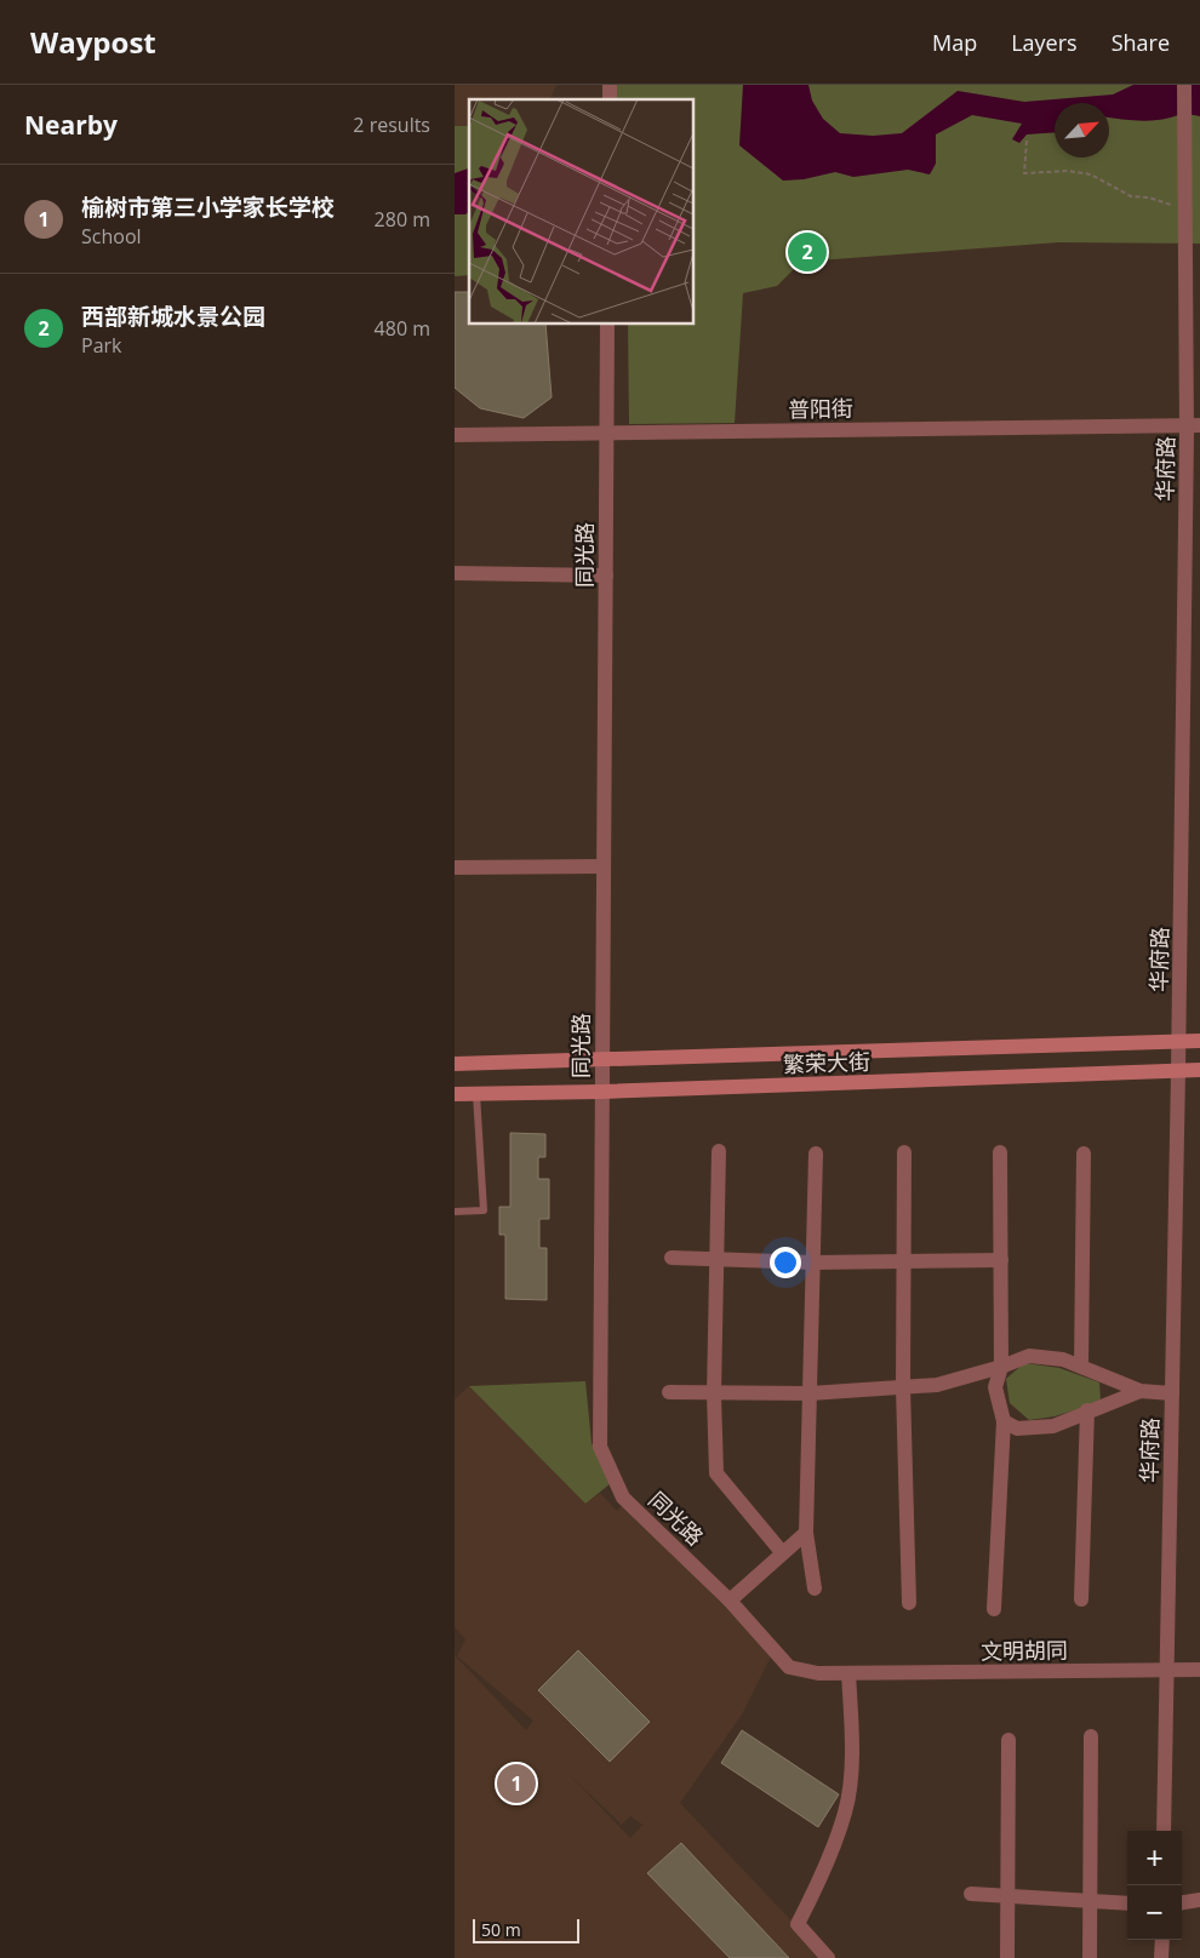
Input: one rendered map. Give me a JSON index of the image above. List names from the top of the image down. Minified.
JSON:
{"streets":{"main road":["繁荣大街"],"street":["普阳街","华府路","同光路","文明胡同"]},"crossings":[["普阳街","华府路"],["普阳街","同光路"],["华府路","繁荣大街"],["华府路","文明胡同"],["同光路","繁荣大街"],["同光路","文明胡同"]],"scale_bar":"50 m","north":"top right","page":{"header":"Waypost","nav":["Map","Layers","Share"],"heading":["Nearby","2 results"],"list":[{"mark":"1","name":"榆树市第三小学家长学校","note":"School","value":"280 m"},{"mark":"2","name":"西部新城水景公园","note":"Park","value":"480 m"}],"pins":["2","1"],"map_buttons":["+","−"],"scale":"50 m"}}
